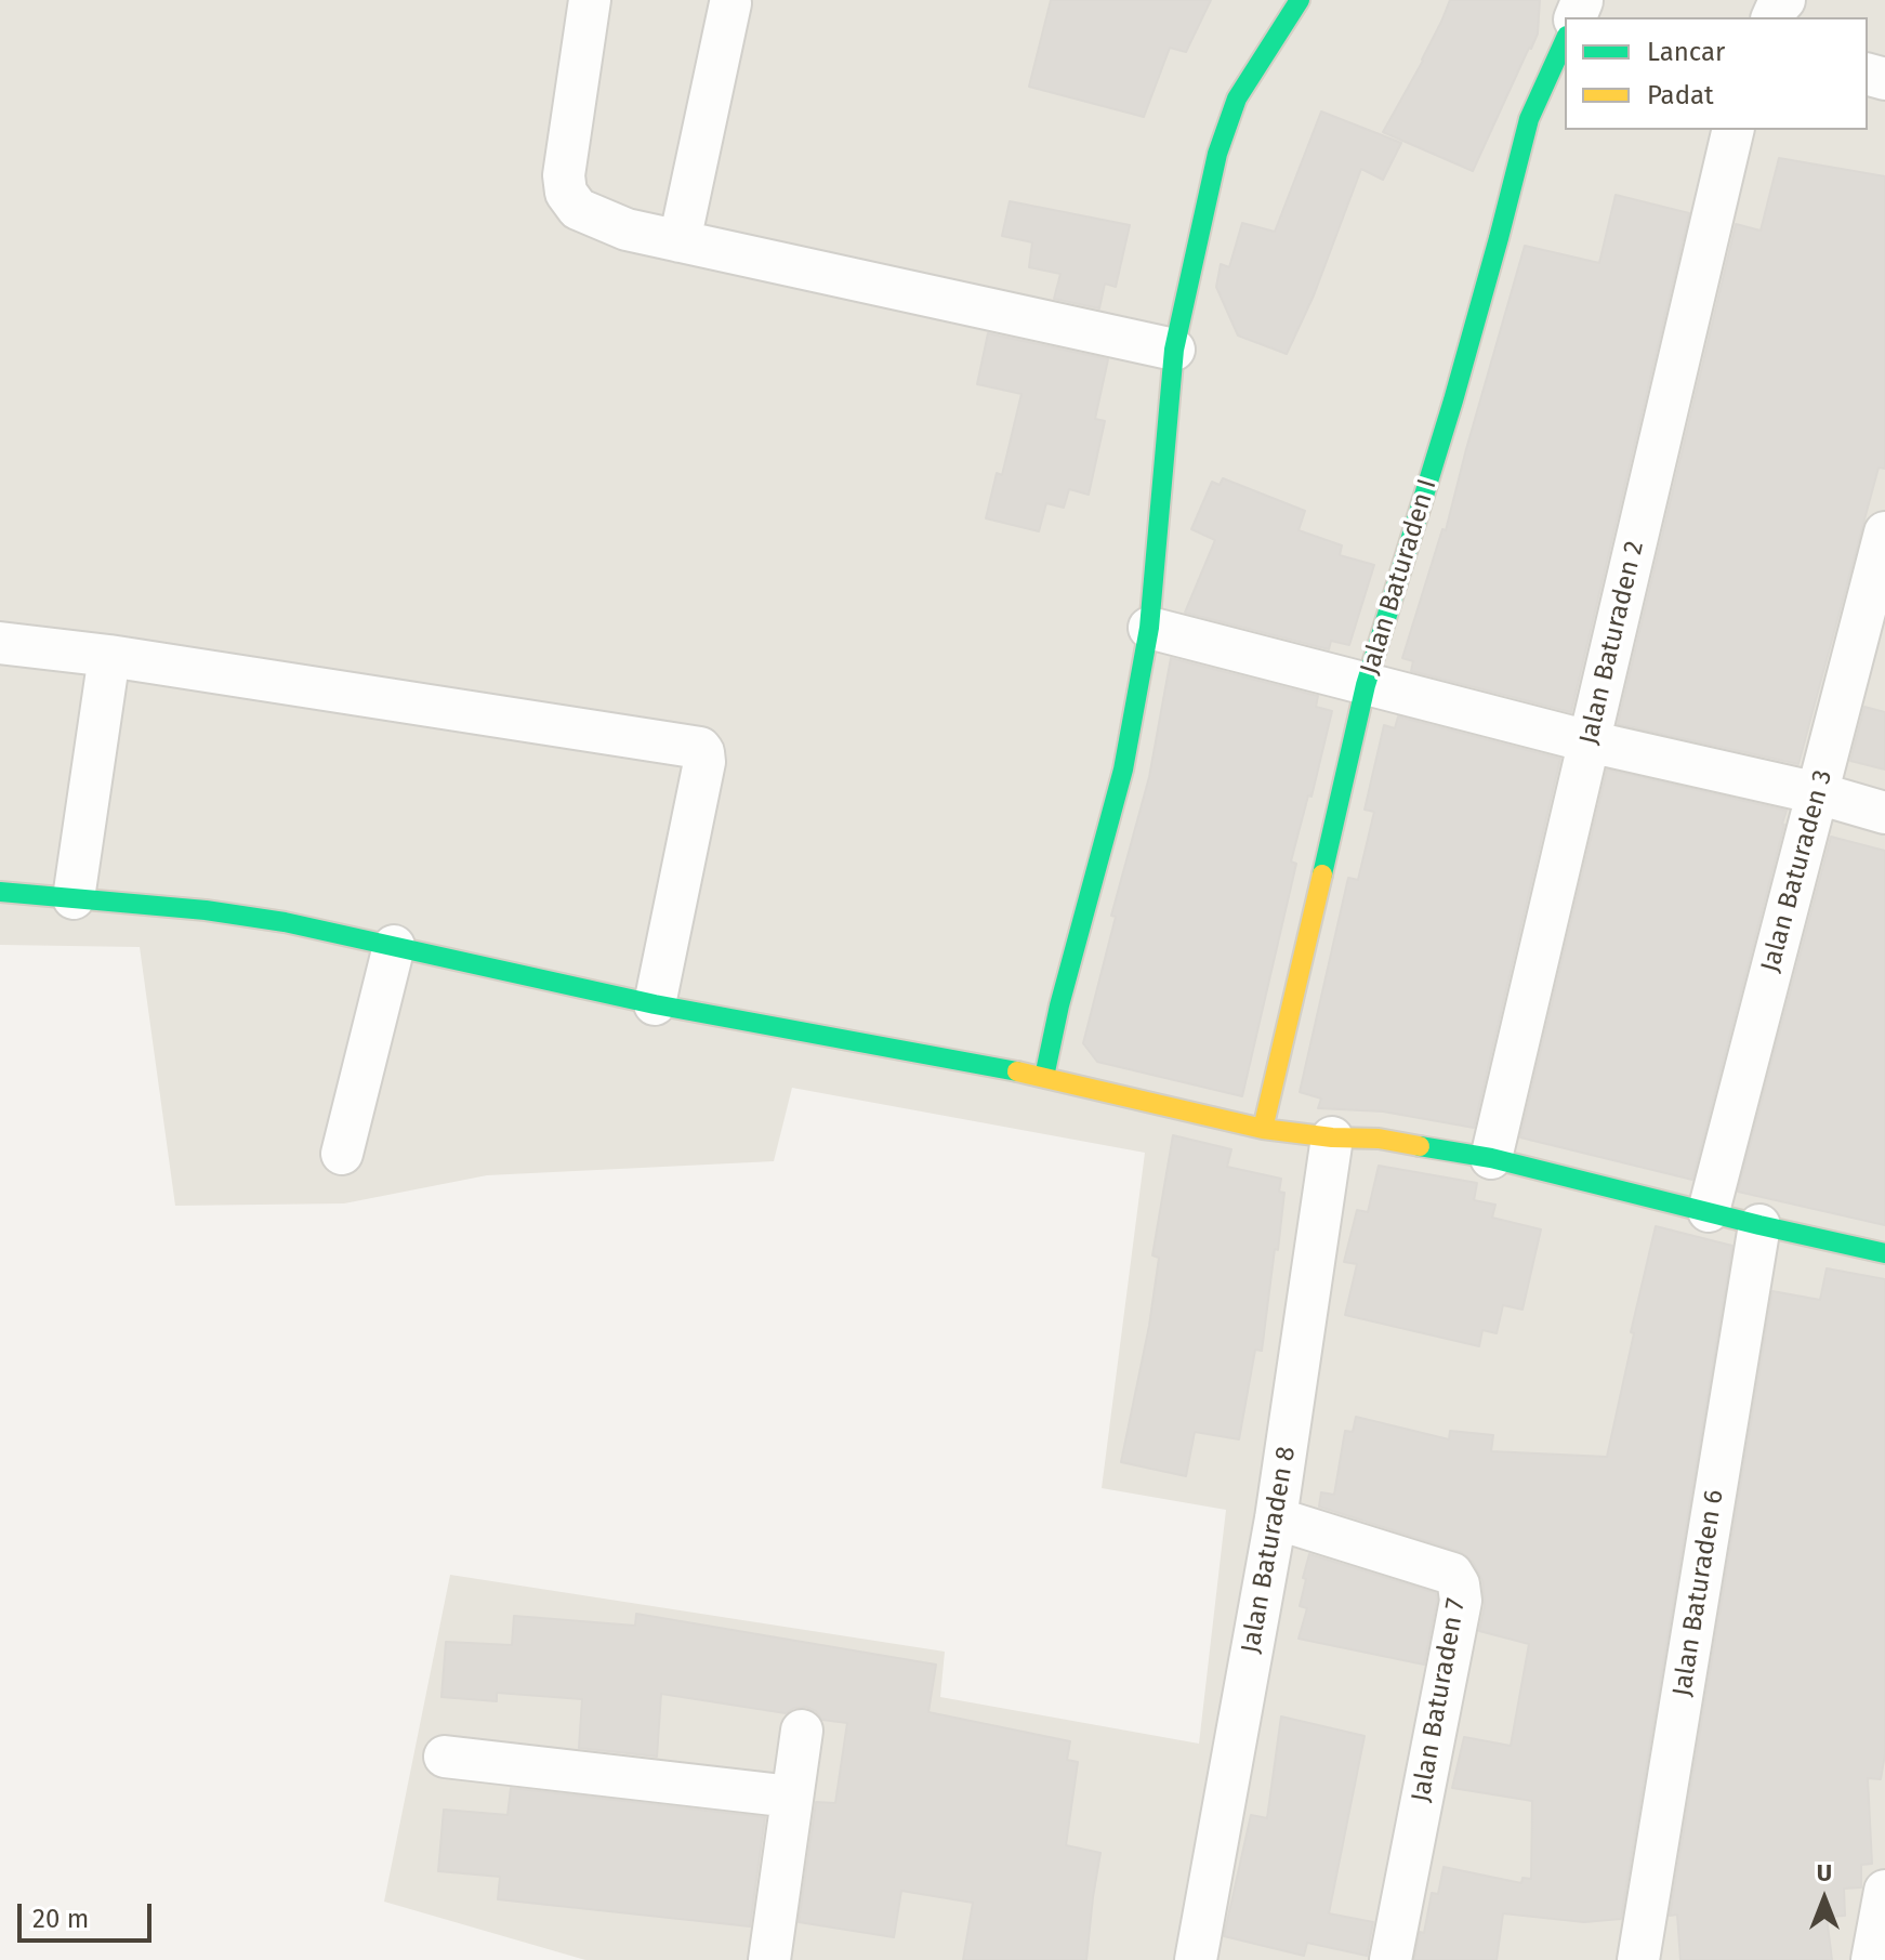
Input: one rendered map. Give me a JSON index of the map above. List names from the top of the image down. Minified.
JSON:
{"streets":{"street":["Jalan Baturaden I","Jalan Baturaden 2","Jalan Baturaden 3","Jalan Baturaden 8","Jalan Baturaden 6","Jalan Baturaden 7"]},"crossings":[["Jalan Baturaden 8","Jalan Baturaden 7"]],"legend":["Lancar","Padat"],"scale_bar":"20 m","north":"top"}
